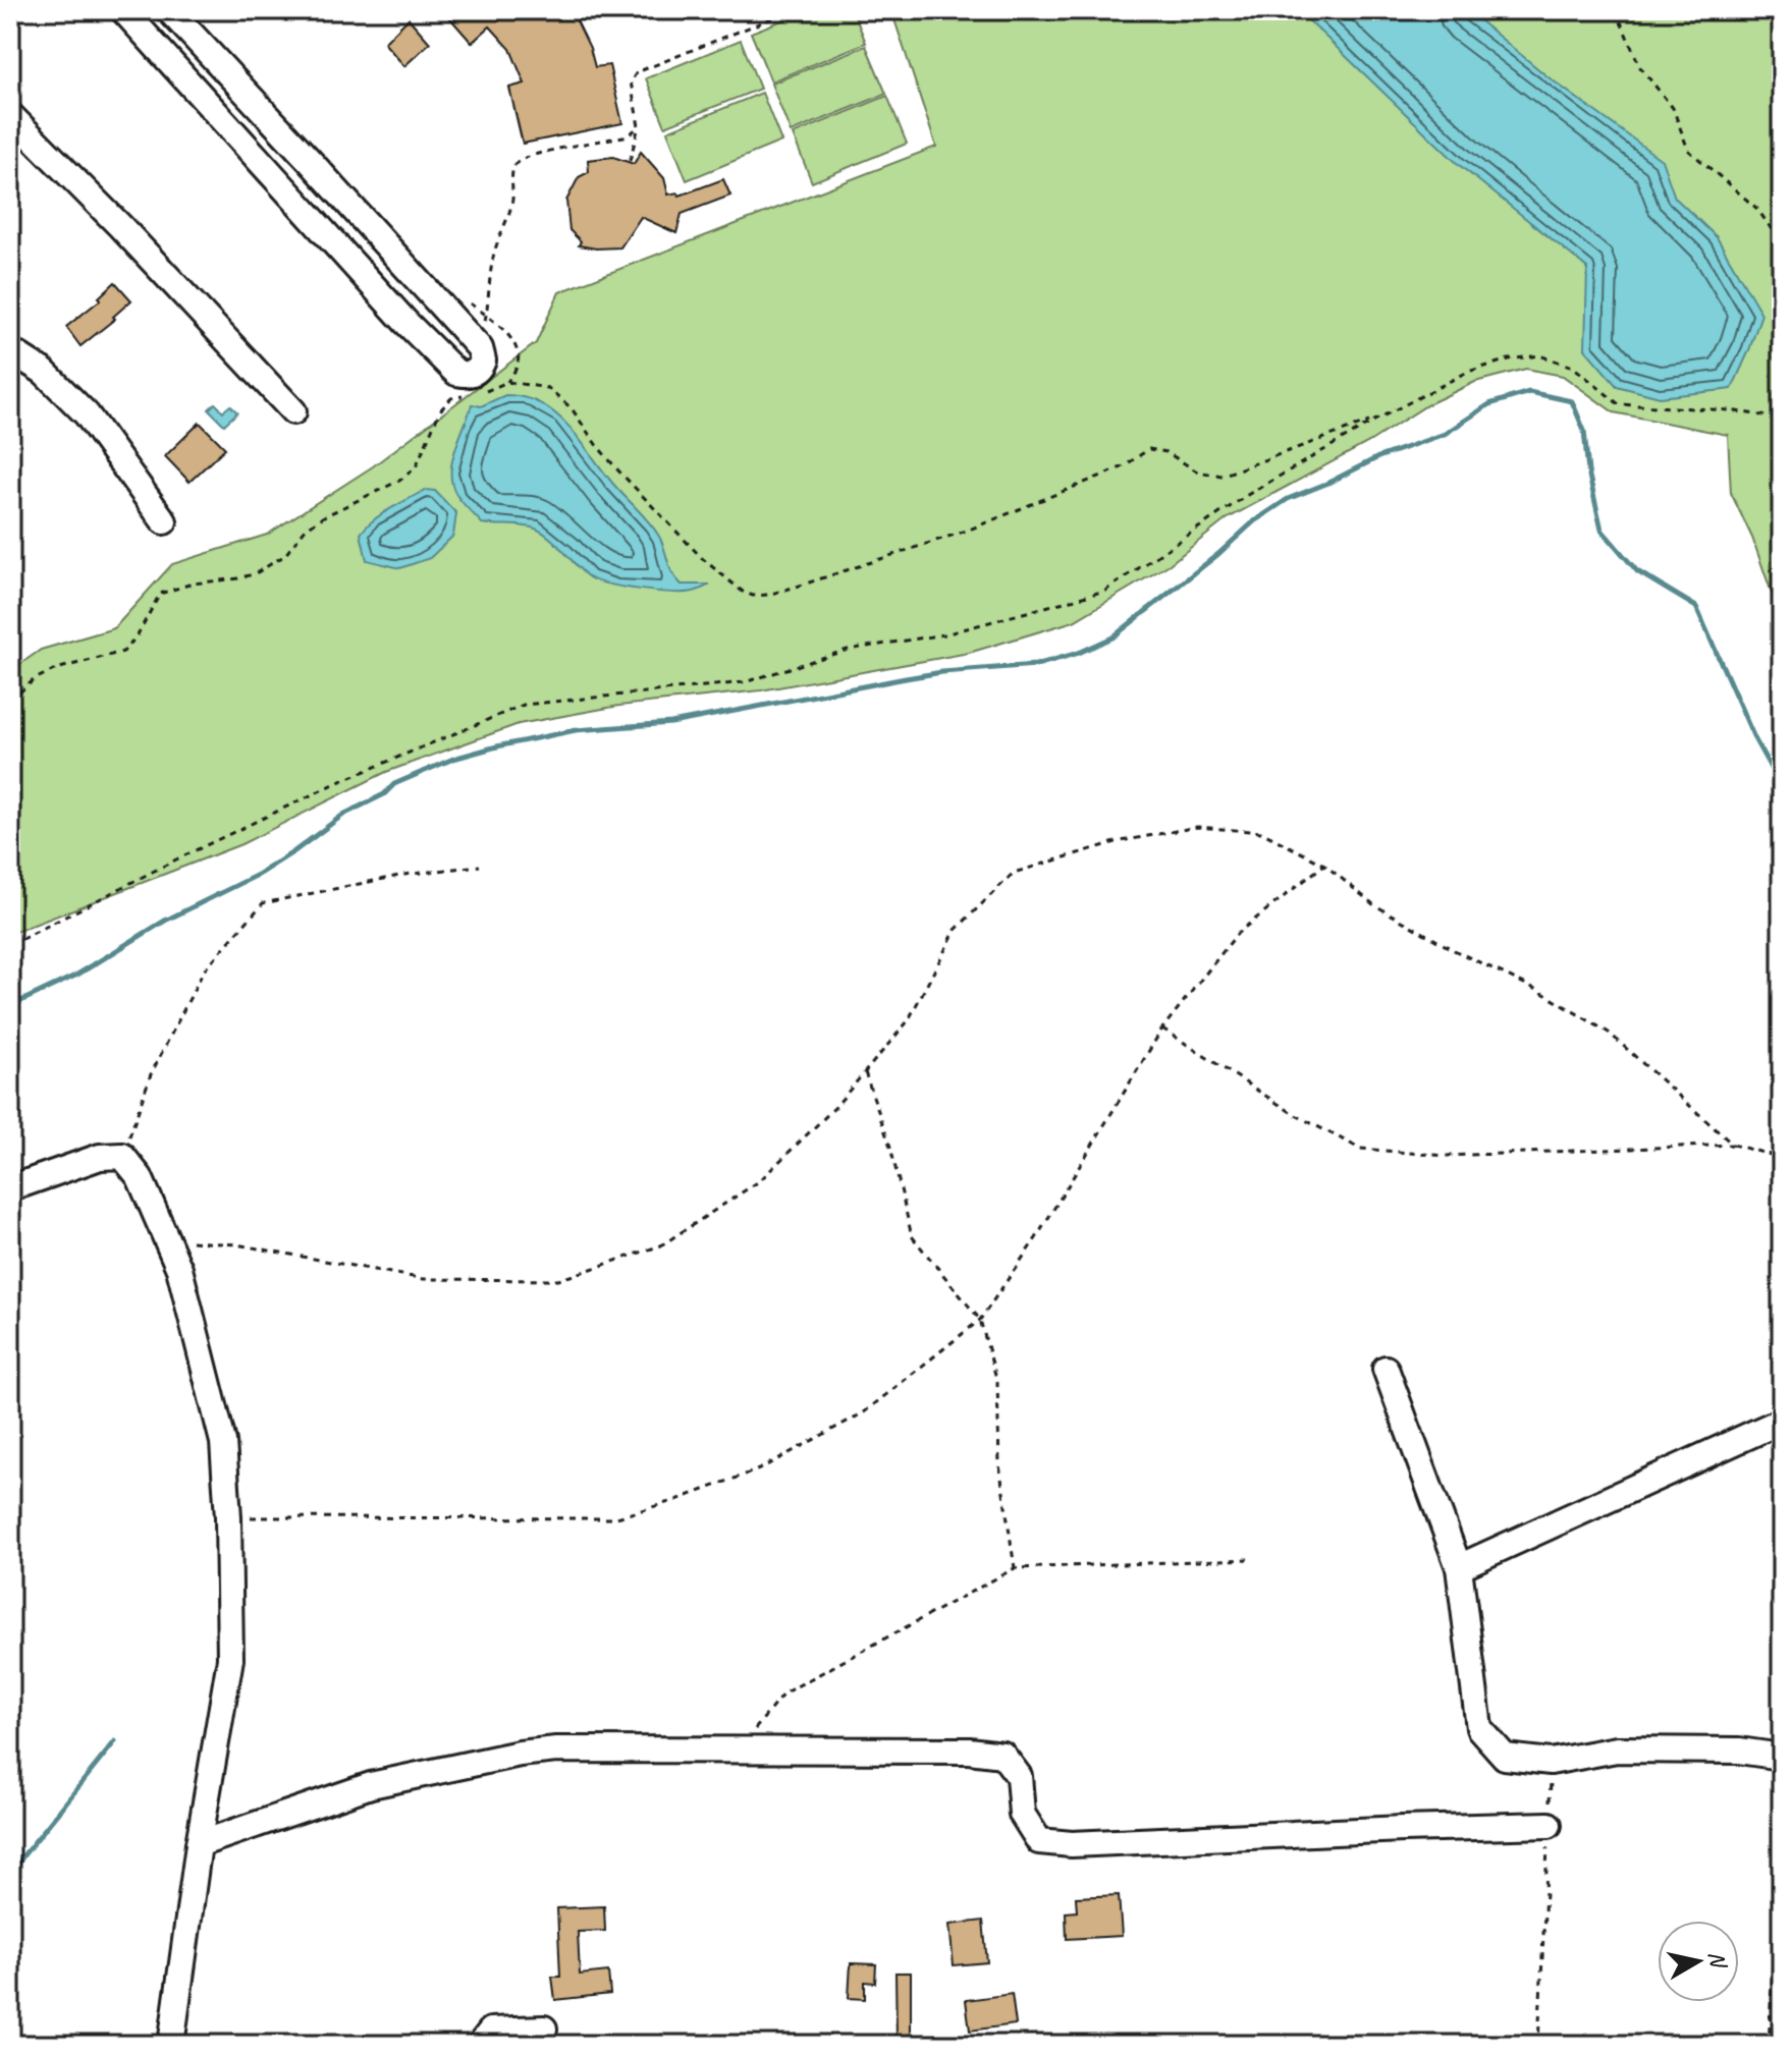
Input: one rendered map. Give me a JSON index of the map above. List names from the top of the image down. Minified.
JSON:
{"north":"right"}
